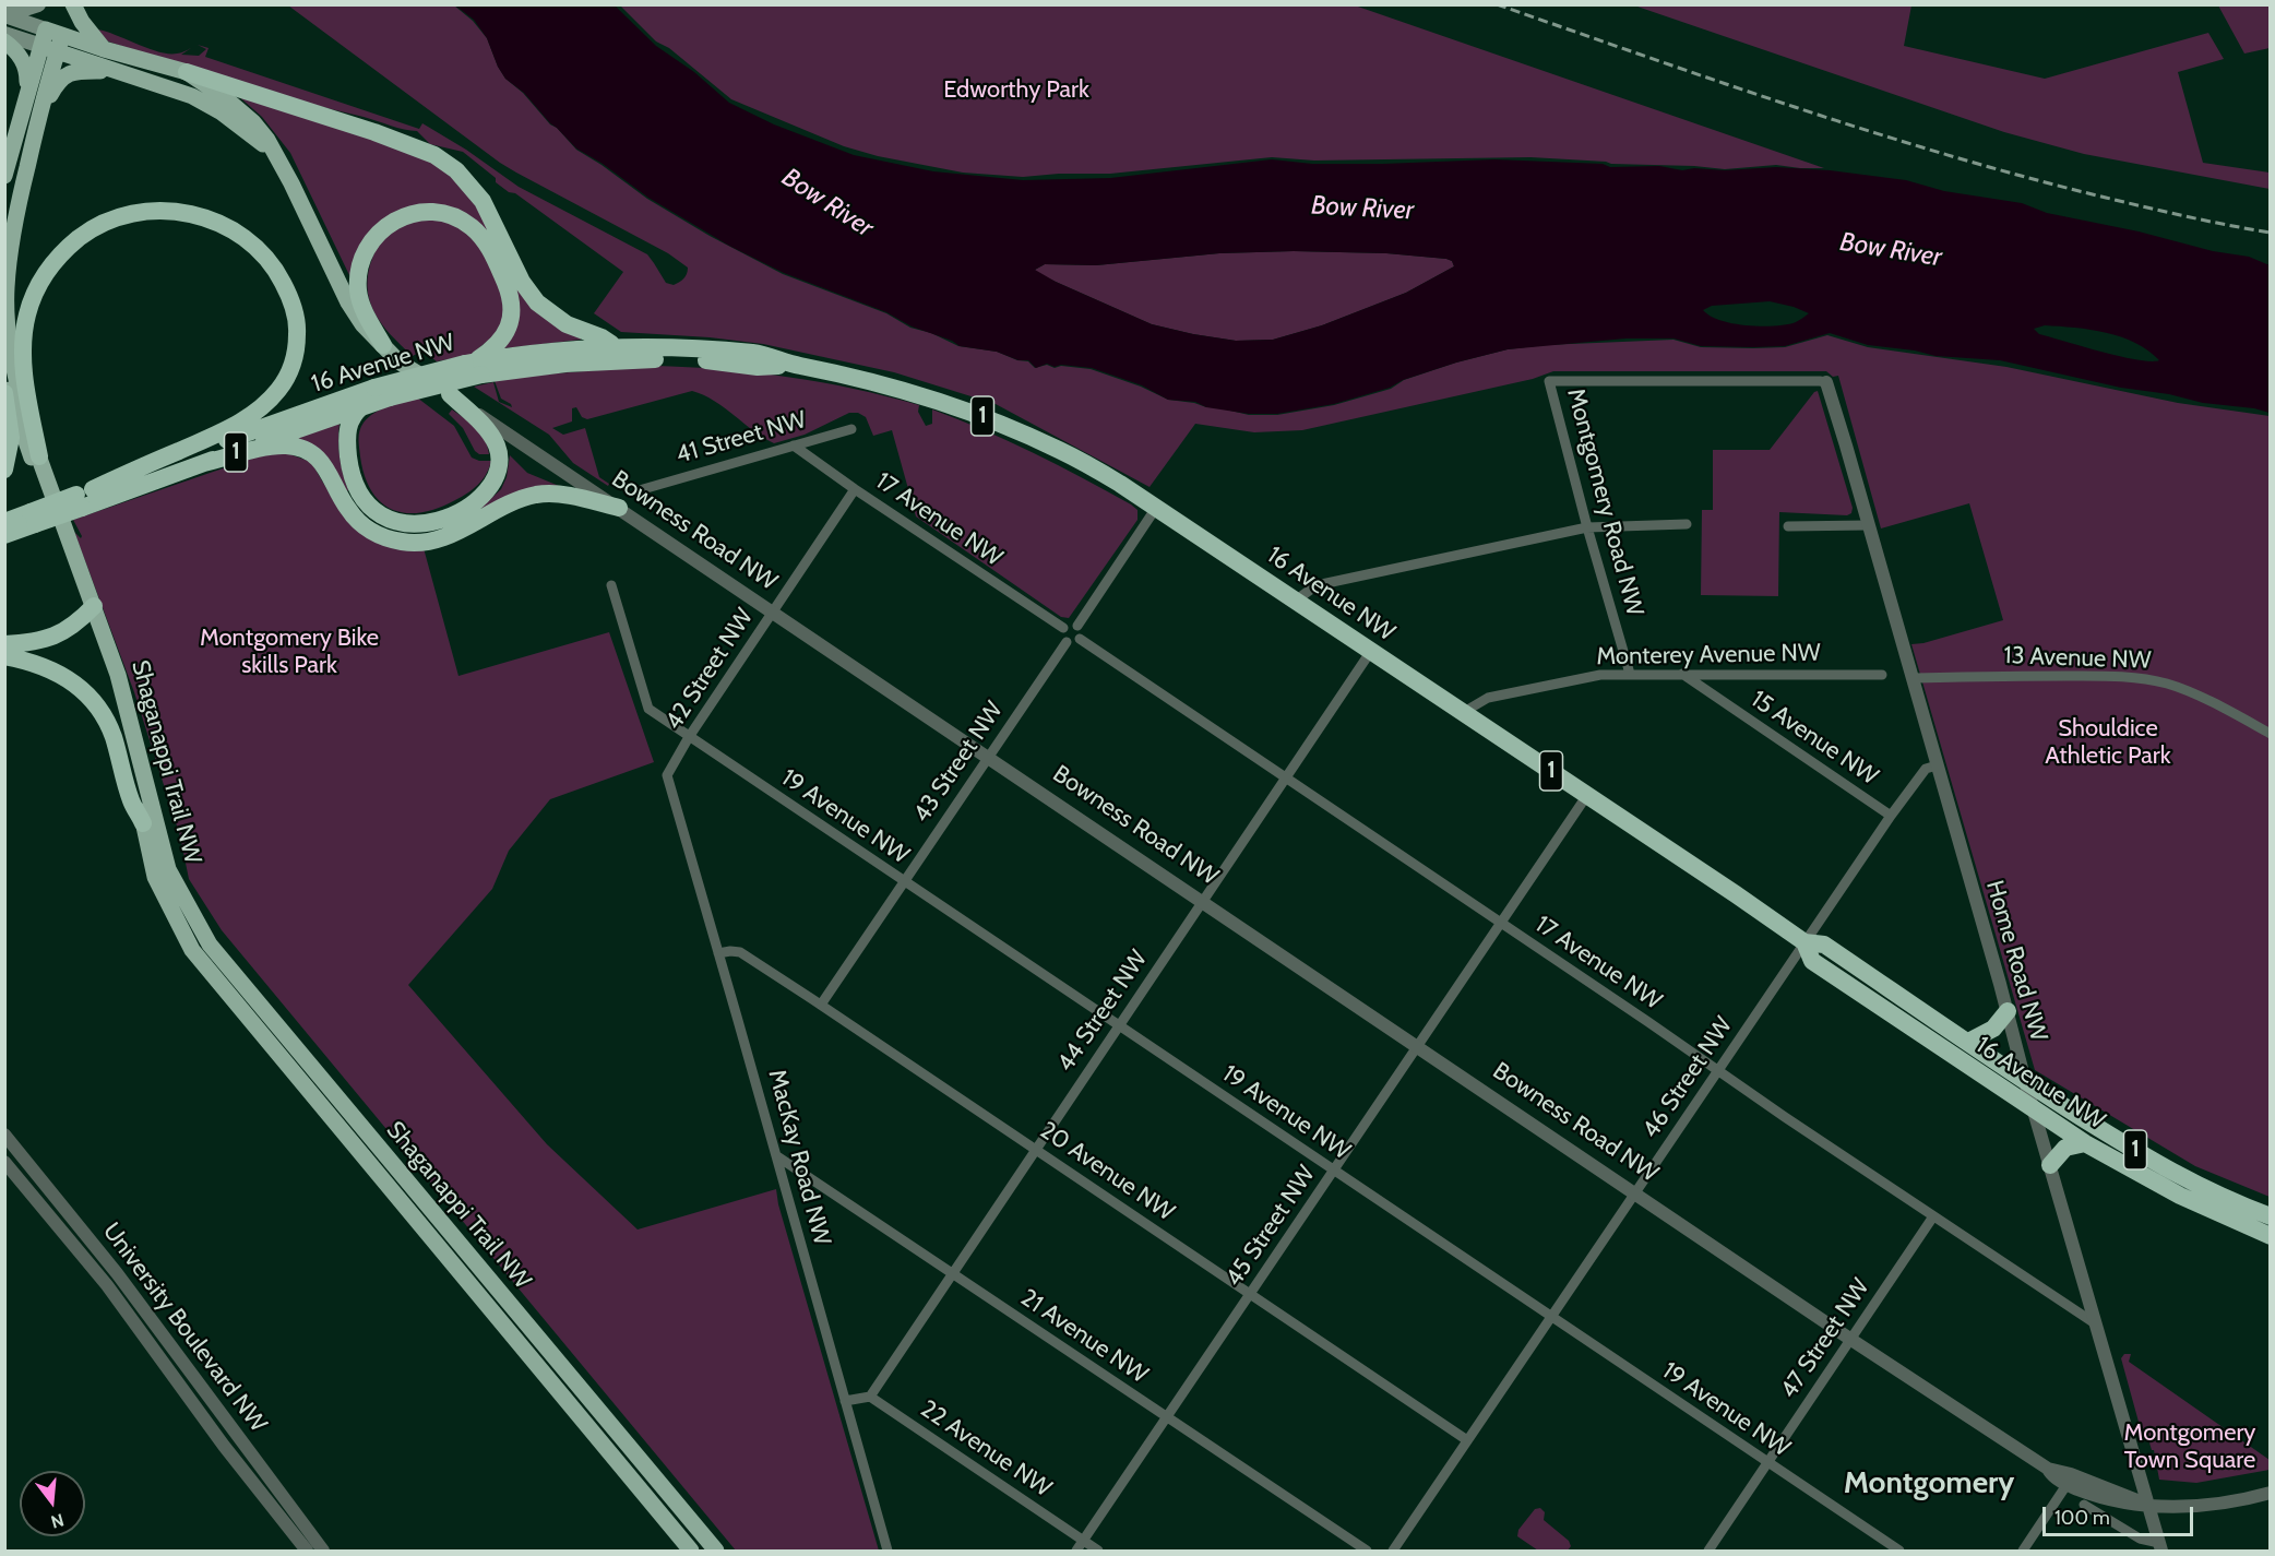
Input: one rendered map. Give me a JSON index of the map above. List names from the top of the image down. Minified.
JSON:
{"streets":{"highway":["16 Avenue NW","1"],"main road":["Bowness Road NW","Shaganappi Trail NW"],"street":["41 Street NW","Montgomery Road NW","17 Avenue NW","Monterey Avenue NW","13 Avenue NW","42 Street NW","15 Avenue NW","43 Street NW","19 Avenue NW","Home Road NW","44 Street NW","46 Street NW","MacKay Road NW","20 Avenue NW","45 Street NW","University Boulevard NW","21 Avenue NW","47 Street NW","22 Avenue NW"]},"crossings":[["16 Avenue NW","Monterey Avenue NW"],["16 Avenue NW","Home Road NW"],["16 Avenue NW","44 Street NW"],["16 Avenue NW","46 Street NW"],["16 Avenue NW","45 Street NW"],["41 Street NW","17 Avenue NW"],["Montgomery Road NW","Monterey Avenue NW"],["Montgomery Road NW","Home Road NW"],["17 Avenue NW","42 Street NW"],["17 Avenue NW","43 Street NW"],["17 Avenue NW","Home Road NW"],["17 Avenue NW","44 Street NW"],["17 Avenue NW","46 Street NW"],["17 Avenue NW","45 Street NW"],["17 Avenue NW","47 Street NW"],["Bowness Road NW","42 Street NW"],["Bowness Road NW","Shaganappi Trail NW"],["Bowness Road NW","43 Street NW"],["Bowness Road NW","Home Road NW"],["Bowness Road NW","44 Street NW"],["Bowness Road NW","46 Street NW"],["Bowness Road NW","45 Street NW"],["Bowness Road NW","47 Street NW"],["Monterey Avenue NW","15 Avenue NW"],["13 Avenue NW","Home Road NW"],["42 Street NW","19 Avenue NW"],["42 Street NW","MacKay Road NW"],["15 Avenue NW","46 Street NW"],["43 Street NW","19 Avenue NW"],["43 Street NW","20 Avenue NW"],["19 Avenue NW","44 Street NW"],["19 Avenue NW","46 Street NW"],["19 Avenue NW","45 Street NW"],["19 Avenue NW","47 Street NW"],["Home Road NW","46 Street NW"],["44 Street NW","20 Avenue NW"],["44 Street NW","21 Avenue NW"],["44 Street NW","22 Avenue NW"],["46 Street NW","20 Avenue NW"],["MacKay Road NW","20 Avenue NW"],["MacKay Road NW","21 Avenue NW"],["20 Avenue NW","45 Street NW"],["45 Street NW","21 Avenue NW"],["45 Street NW","22 Avenue NW"]],"districts":["Montgomery"],"water":["Bow River"],"parks":["Edworthy Park","Montgomery Bike skills Park","Shouldice Athletic Park","Montgomery Town Square"],"scale_bar":"100 m","north":"bottom"}
